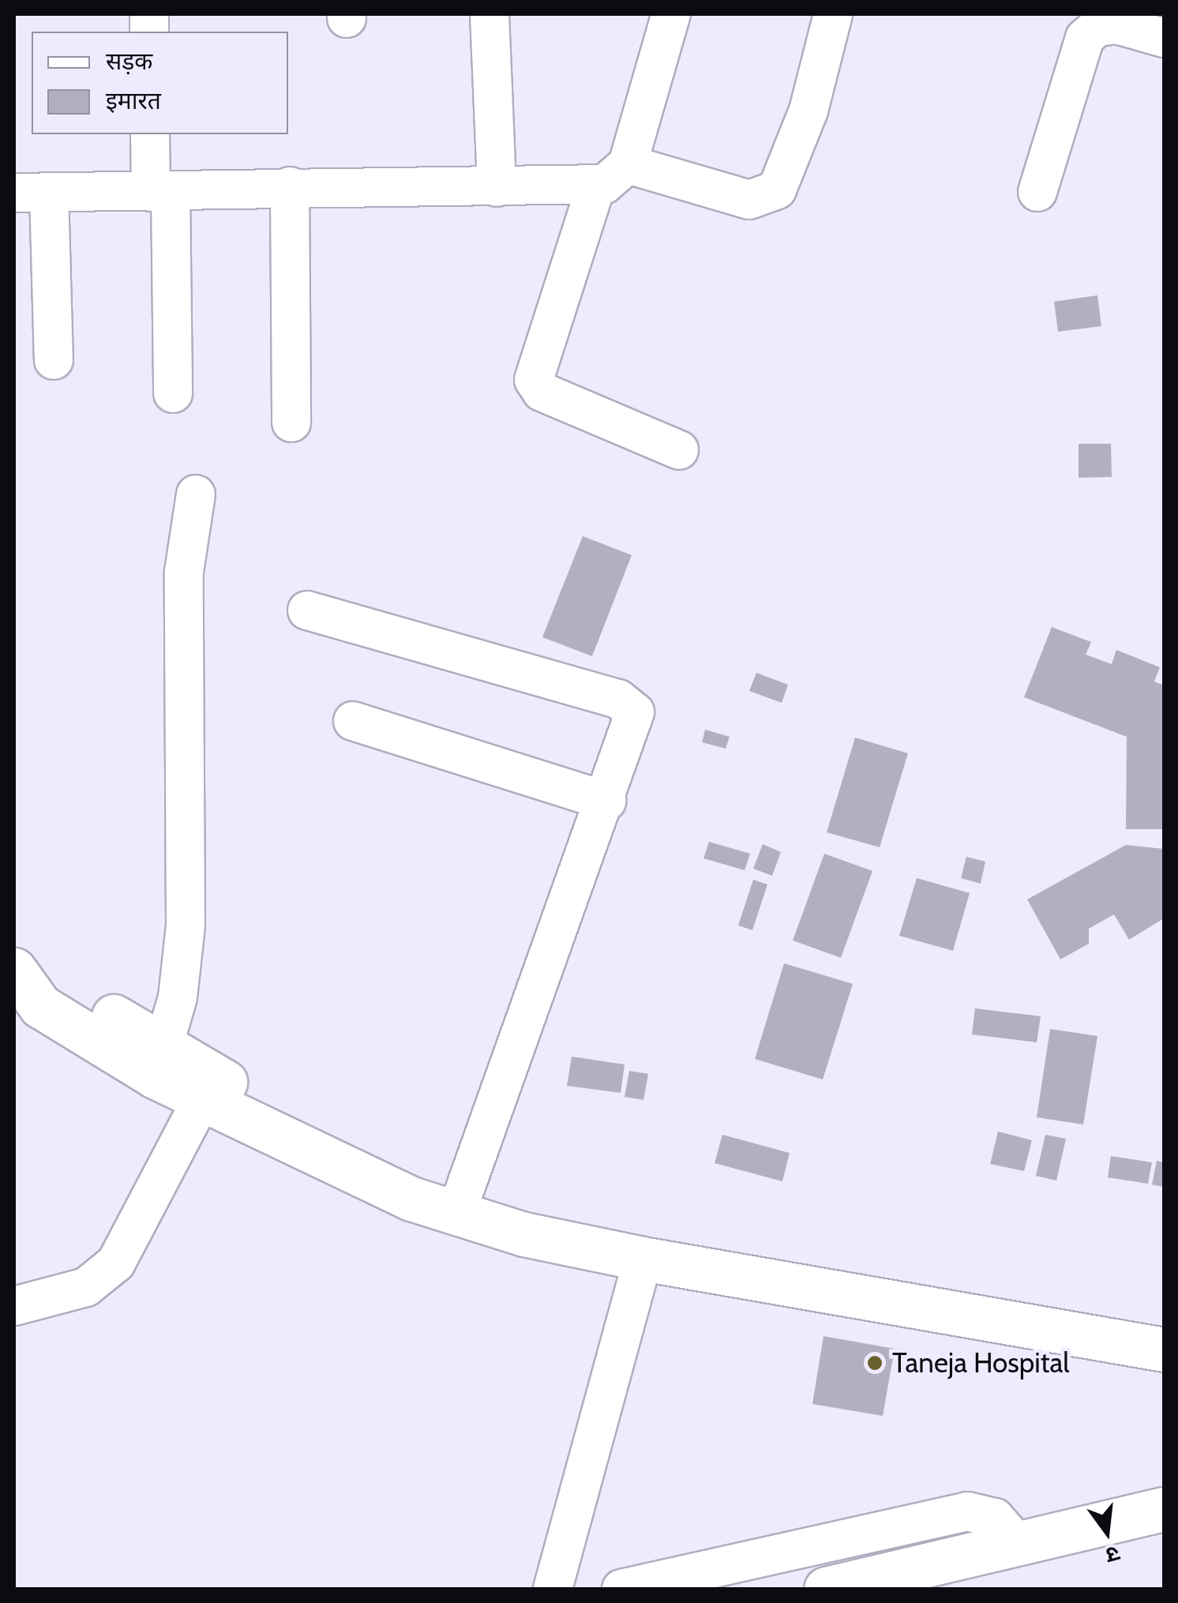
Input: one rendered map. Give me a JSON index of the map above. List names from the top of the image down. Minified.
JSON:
{"places":["Taneja Hospital"],"legend":["सड़क","इमारत"],"north":"bottom"}
